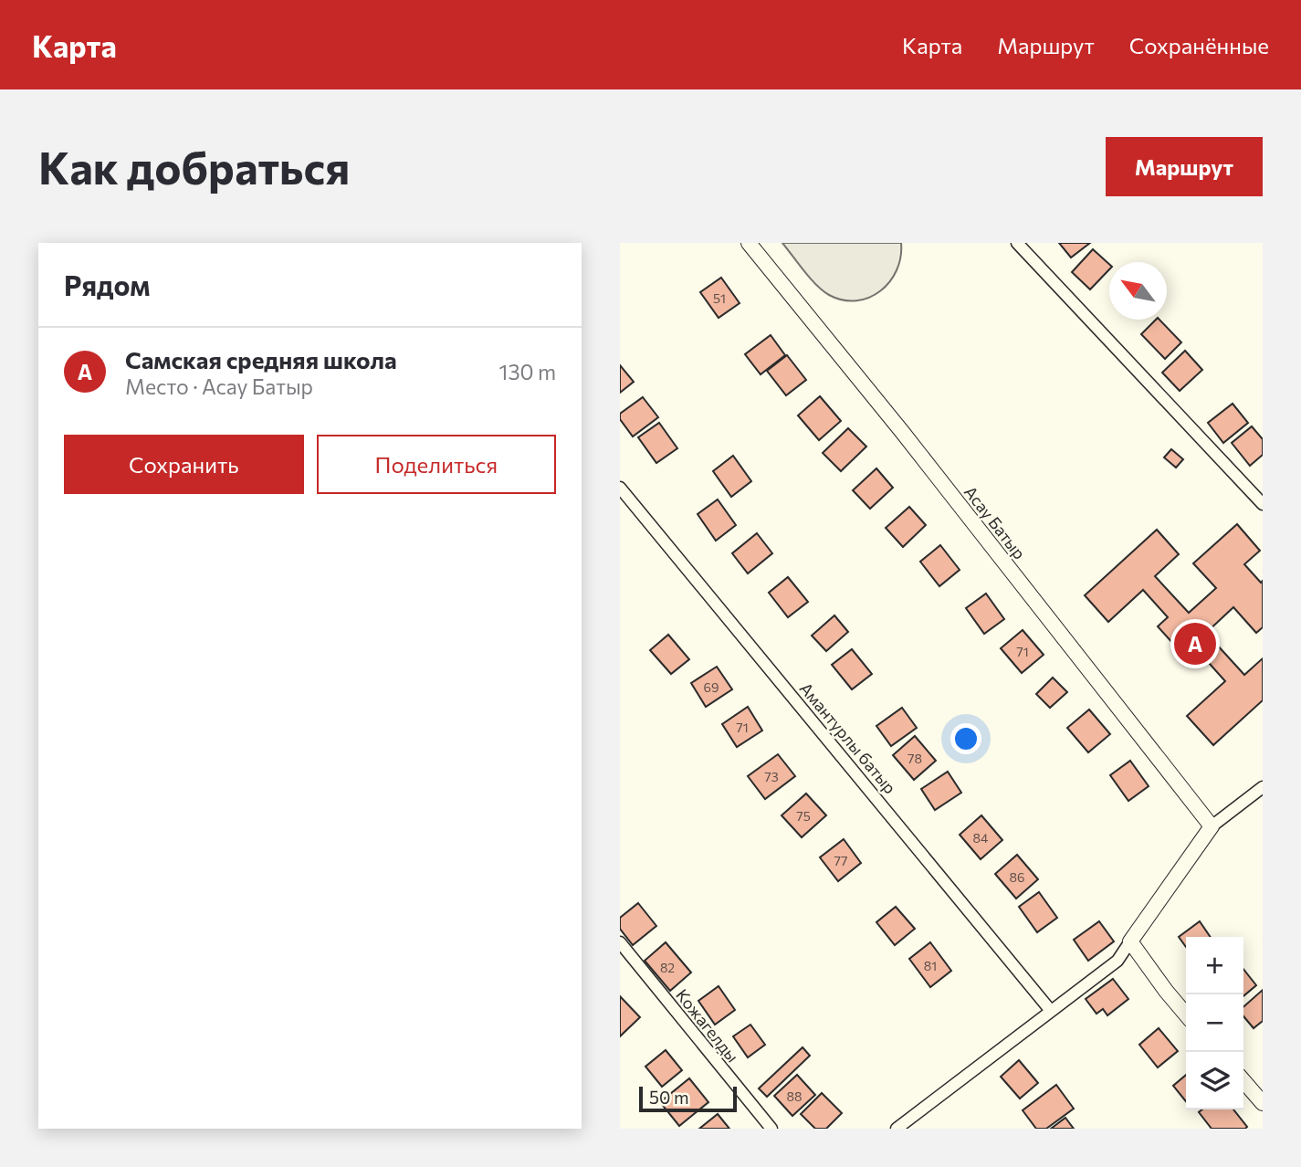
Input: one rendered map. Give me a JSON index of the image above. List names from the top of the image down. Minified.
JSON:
{"streets":{"street":["Асау Батыр","Амантурлы батыр","Кожагелды"]},"house_numbers":["51","71","69","71","78","73","75","84","77","86","81","82","88"],"scale_bar":"50 m","north":"top left","page":{"header":"Карта","nav":["Карта","Маршрут","Сохранённые"],"buttons":["Маршрут",["Сохранить","Поделиться"]],"title":"Как добраться","heading":"Рядом","list":[{"mark":"A","name":"Самская средняя школа","note":"Место · Асау Батыр","value":"130 m"}],"pins":"A","map_buttons":["+","−"],"scale":"50 m"}}
